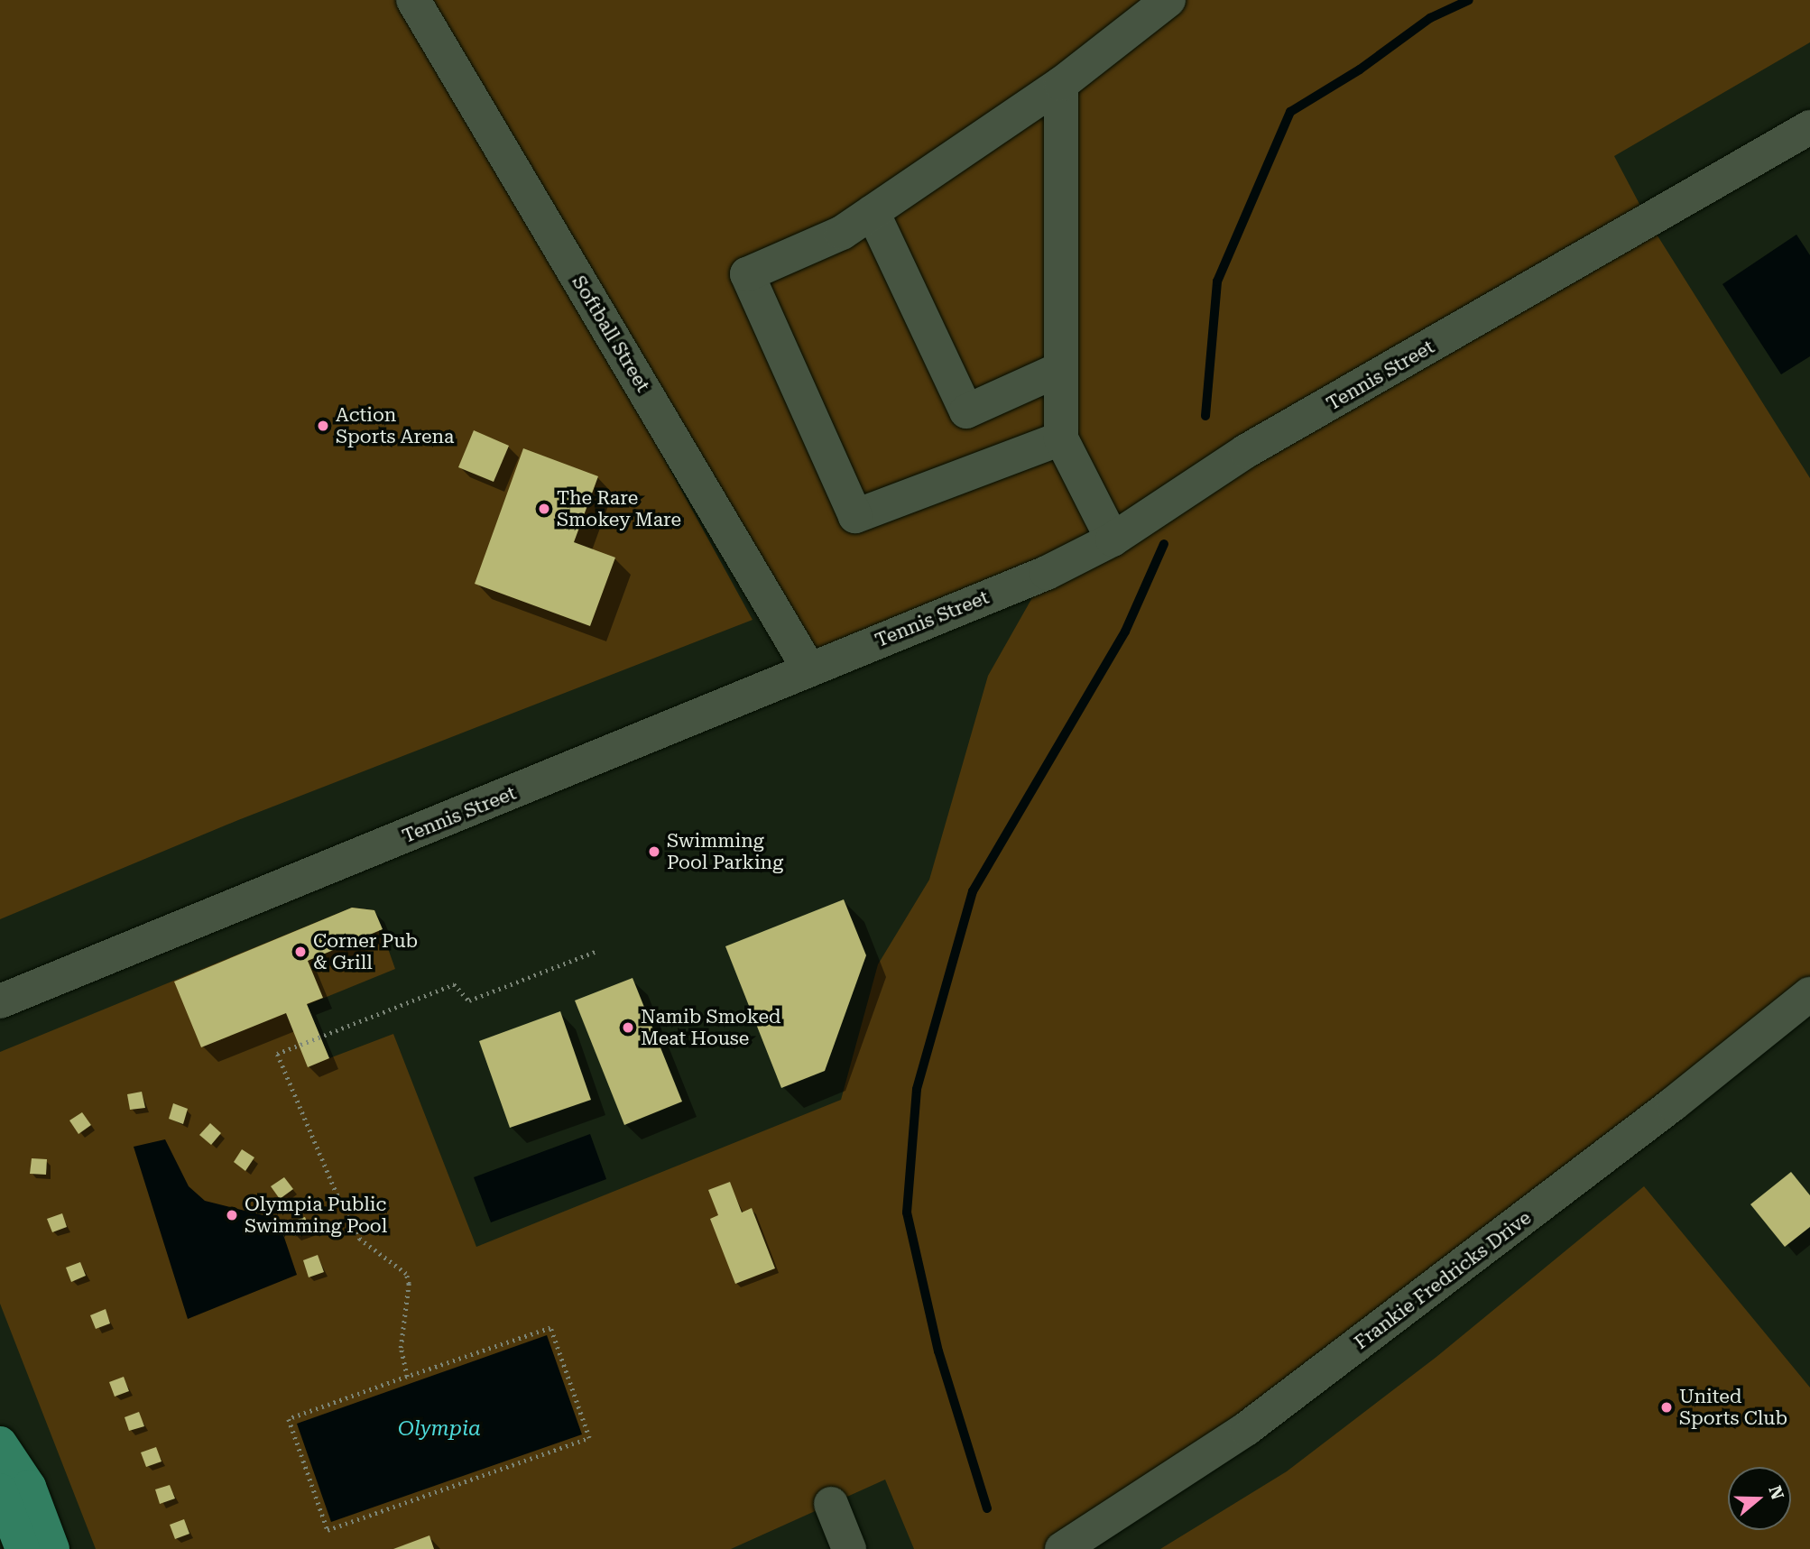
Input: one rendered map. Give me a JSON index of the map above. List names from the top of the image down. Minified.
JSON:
{"streets":{"street":["Softball Street","Tennis Street","Frankie Fredricks Drive"]},"crossings":[["Softball Street","Tennis Street"]],"water":["Olympia"],"places":["Action Sports Arena","The Rare Smokey Mare","Swimming Pool Parking","Corner Pub & Grill","Namib Smoked Meat House","Olympia Public Swimming Pool","United Sports Club"],"north":"right"}
